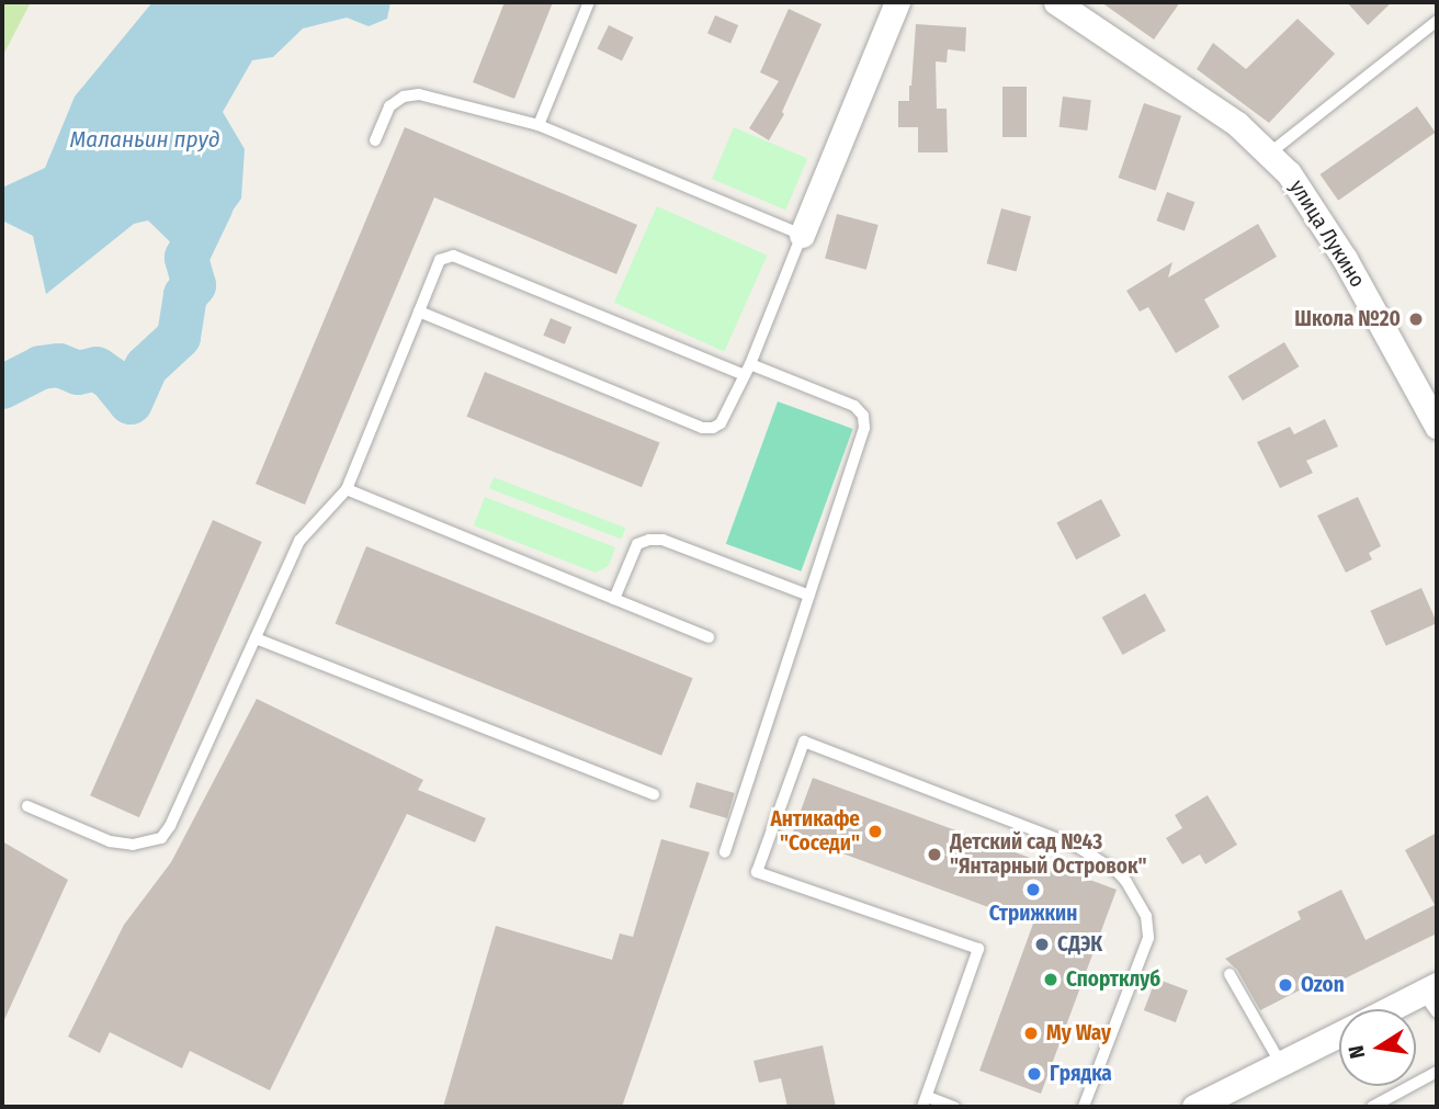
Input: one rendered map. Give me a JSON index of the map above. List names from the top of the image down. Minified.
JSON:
{"streets":{"street":["улица Лукино"]},"water":["Маланьин пруд"],"places":["Школа №20","Антикафе \"Соседи\"","Детский сад №43 \"Янтарный Островок\"","Стрижкин","СДЭК","Спортклуб","Ozon","My Way","Грядка"],"north":"left"}
